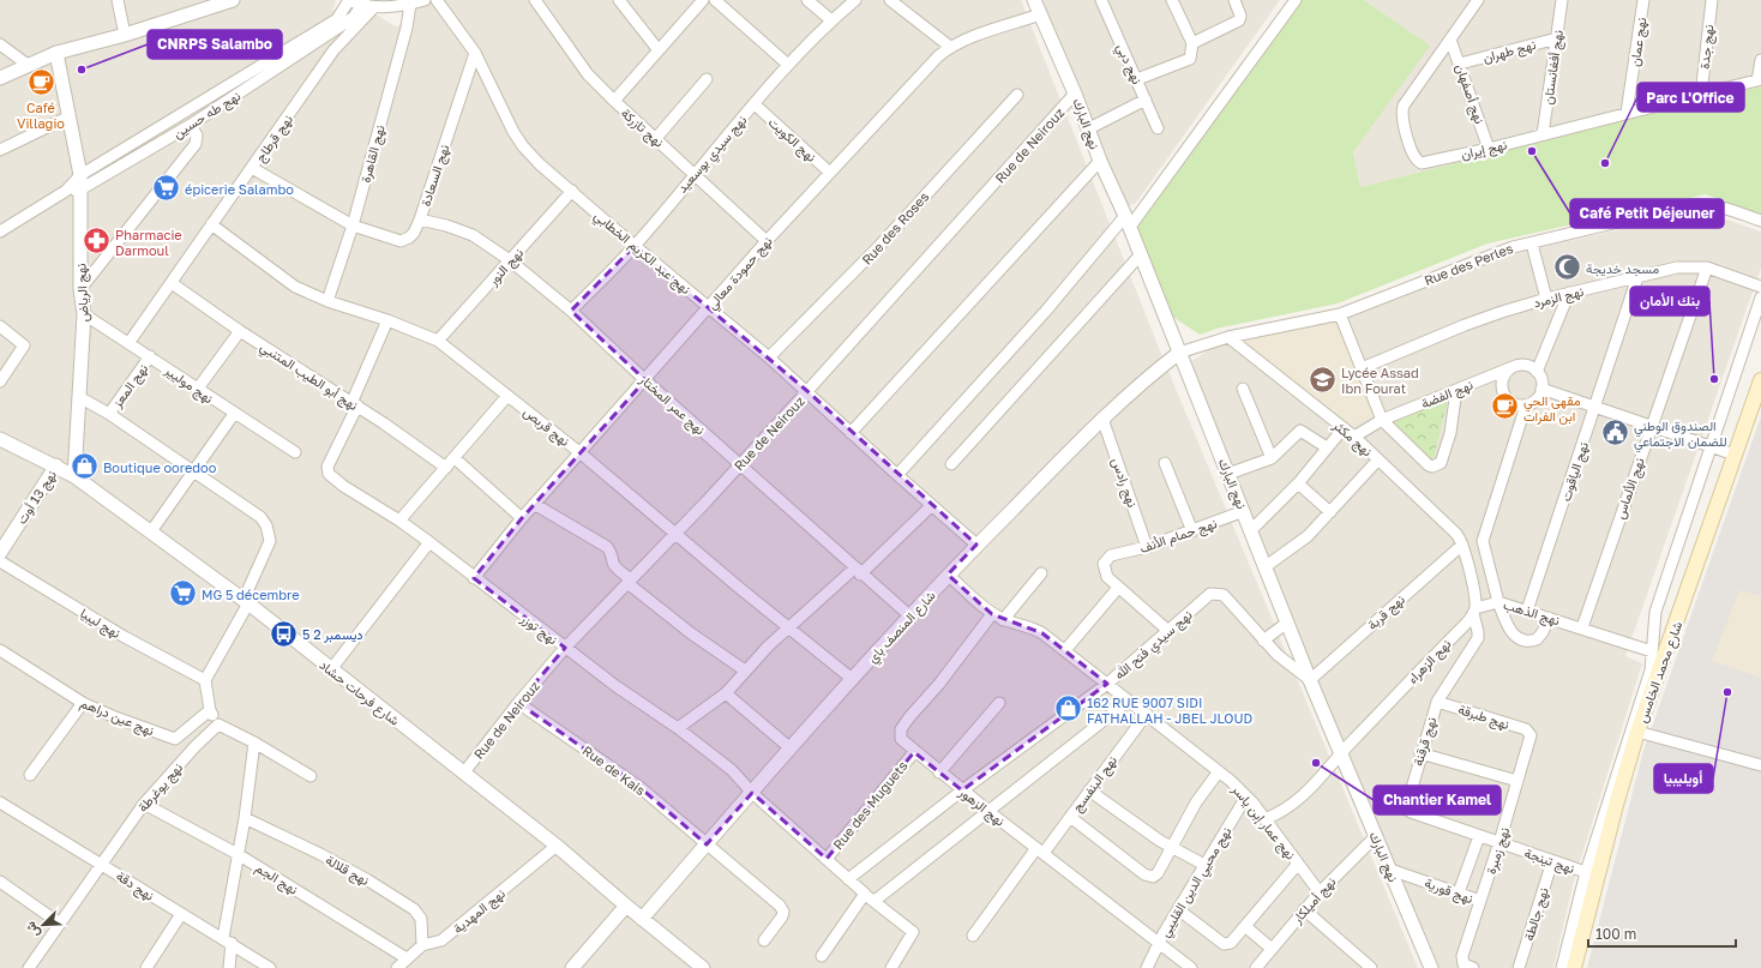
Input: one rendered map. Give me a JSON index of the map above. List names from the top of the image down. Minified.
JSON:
{"streets":{"main road":["شارع محمد الخامس"],"street":["نهج عمان","نهج جدة","نهج طهران","نهج دبي","نهج أفغانستان","نهج أصفهان","نهج طه حسين","نهج البارك","نهج تازركة","نهج قرطاج","نهج الكويت","Rue de Neirouz","نهج إيران","نهج القاهرة","نهج سيدي بوسعيد","نهج السعادة","Rue des Roses","نهج عبد الكريم الخطابي","Rue des Perles","نهج النور","نهج حمودة معالي","نهج الرياض","نهج الزمرد","نهج أبو الطيب المتنبي","نهج موليير","نهج المعز","نهج الفضة","نهج عمر المختار","نهج قربص","نهج مكثر","نهج الياقوت","نهج رادس","نهج الألماس","نهج 13 أوت","نهج حمام الأنف","نهج قربة","نهج الذهب","نهج ليبيا","شارع المنصف باي","نهج توزر","نهج سيدي فتح الله","نهج الزهراء","شارع فرحات حشاد","نهج عين دراهم","نهج طبرقة","نهج قرقنة","Rue de Kais","نهج البنفسج","نهج يوغرطة","Rue des Muguets","نهج الزهور","نهج عمار إبن ياسر","نهج زمبرة","نهج تينجة","نهج قلالة","نهج الجم","نهج محيي الدين القليبي","نهج دقة","نهج قورية","نهج أميلكار","نهج المهدية","نهج جالطة"]},"crossings":[["نهج عمان","نهج إيران"],["نهج جدة","نهج إيران"],["نهج طهران","نهج أفغانستان"],["نهج طهران","نهج أصفهان"],["نهج أفغانستان","نهج إيران"],["نهج أصفهان","نهج إيران"],["نهج طه حسين","نهج الرياض"],["نهج البارك","Rue de Neirouz"],["نهج البارك","Rue des Perles"],["نهج البارك","نهج حمودة معالي"],["نهج البارك","نهج حمام الأنف"],["نهج البارك","نهج قربة"],["نهج البارك","شارع المنصف باي"],["نهج البارك","نهج الزهراء"],["نهج البارك","نهج قورية"],["نهج البارك","نهج أميلكار"],["نهج تازركة","نهج سيدي بوسعيد"],["نهج تازركة","نهج حمودة معالي"],["نهج قرطاج","نهج أبو الطيب المتنبي"],["نهج قرطاج","نهج موليير"],["نهج قرطاج","نهج قربص"],["نهج الكويت","نهج سيدي بوسعيد"],["نهج الكويت","نهج حمودة معالي"],["Rue de Neirouz","نهج عبد الكريم الخطابي"],["Rue de Neirouz","نهج عمر المختار"],["Rue de Neirouz","نهج قربص"],["Rue de Neirouz","نهج توزر"],["Rue de Neirouz","شارع فرحات حشاد"],["Rue de Neirouz","Rue de Kais"],["نهج القاهرة","نهج السعادة"],["نهج القاهرة","نهج قربص"],["نهج سيدي بوسعيد","نهج عبد الكريم الخطابي"],["نهج سيدي بوسعيد","نهج عمر المختار"],["نهج السعادة","نهج عبد الكريم الخطابي"],["نهج السعادة","نهج عمر المختار"],["Rue des Roses","نهج عبد الكريم الخطابي"],["نهج عبد الكريم الخطابي","نهج النور"],["نهج عبد الكريم الخطابي","نهج حمودة معالي"],["نهج عبد الكريم الخطابي","شارع المنصف باي"],["Rue des Perles","نهج مكثر"],["Rue des Perles","شارع المنصف باي"],["نهج النور","نهج عمر المختار"],["نهج النور","نهج قربص"],["نهج حمودة معالي","نهج عمر المختار"],["نهج حمودة معالي","نهج قربص"],["نهج حمودة معالي","نهج توزر"],["نهج الرياض","نهج موليير"],["نهج الرياض","شارع فرحات حشاد"],["نهج الزمرد","نهج الياقوت"],["نهج الزمرد","نهج الألماس"],["نهج أبو الطيب المتنبي","نهج توزر"],["نهج موليير","نهج المعز"],["نهج الفضة","نهج مكثر"],["نهج عمر المختار","شارع المنصف باي"],["نهج قربص","شارع المنصف باي"],["نهج مكثر","نهج قربة"],["نهج الياقوت","نهج الذهب"],["نهج رادس","نهج حمام الأنف"],["نهج رادس","شارع المنصف باي"],["نهج الألماس","نهج الذهب"],["نهج 13 أوت","شارع فرحات حشاد"],["نهج قربة","نهج الذهب"],["شارع المنصف باي","نهج توزر"],["شارع المنصف باي","شارع فرحات حشاد"],["شارع المنصف باي","Rue de Kais"],["شارع المنصف باي","نهج عمار إبن ياسر"],["نهج توزر","نهج سيدي فتح الله"],["نهج توزر","Rue des Muguets"],["نهج سيدي فتح الله","نهج الزهور"],["نهج سيدي فتح الله","نهج عمار إبن ياسر"],["نهج الزهراء","نهج قرقنة"],["نهج الزهراء","نهج عمار إبن ياسر"],["شارع فرحات حشاد","نهج المهدية"],["نهج عين دراهم","نهج يوغرطة"],["نهج طبرقة","نهج قرقنة"],["نهج طبرقة","نهج زمبرة"],["نهج قرقنة","نهج تينجة"],["نهج البنفسج","نهج الزهور"],["نهج البنفسج","نهج عمار إبن ياسر"],["نهج يوغرطة","نهج الجم"],["نهج يوغرطة","نهج دقة"],["Rue des Muguets","نهج الزهور"],["نهج الزهور","نهج عمار إبن ياسر"],["نهج الزهور","نهج محيي الدين القليبي"],["نهج عمار إبن ياسر","نهج محيي الدين القليبي"],["نهج عمار إبن ياسر","نهج أميلكار"],["نهج زمبرة","نهج تينجة"],["نهج زمبرة","نهج قورية"],["نهج تينجة","نهج جالطة"],["نهج قلالة","نهج المهدية"],["نهج الجم","نهج المهدية"]],"places":{"other":["CNRPS Salambo","Café Petit Déjeuner","Parc L'Office","بنك الأمان","أويليبيا","Chantier Kamel"],"cafe":["Café Villagio","مقهى الحي ابن الفرات"],"supermarket":["épicerie Salambo","MG 5 décembre"],"pharmacy":["Pharmacie Darmoul"],"mosque":["مسجد خديجة"],"school or university":["Lycée Assad Ibn Fourat"],"public building":["الصندوق الوطني للضمان الاجتماعي"],"shop":["Boutique ooredoo","162 RUE 9007 SIDI FATHALLAH - JBEL JLOUD"],"bus stop":["5 ديسمبر 2"]},"scale_bar":"100 m","north":"bottom left"}
